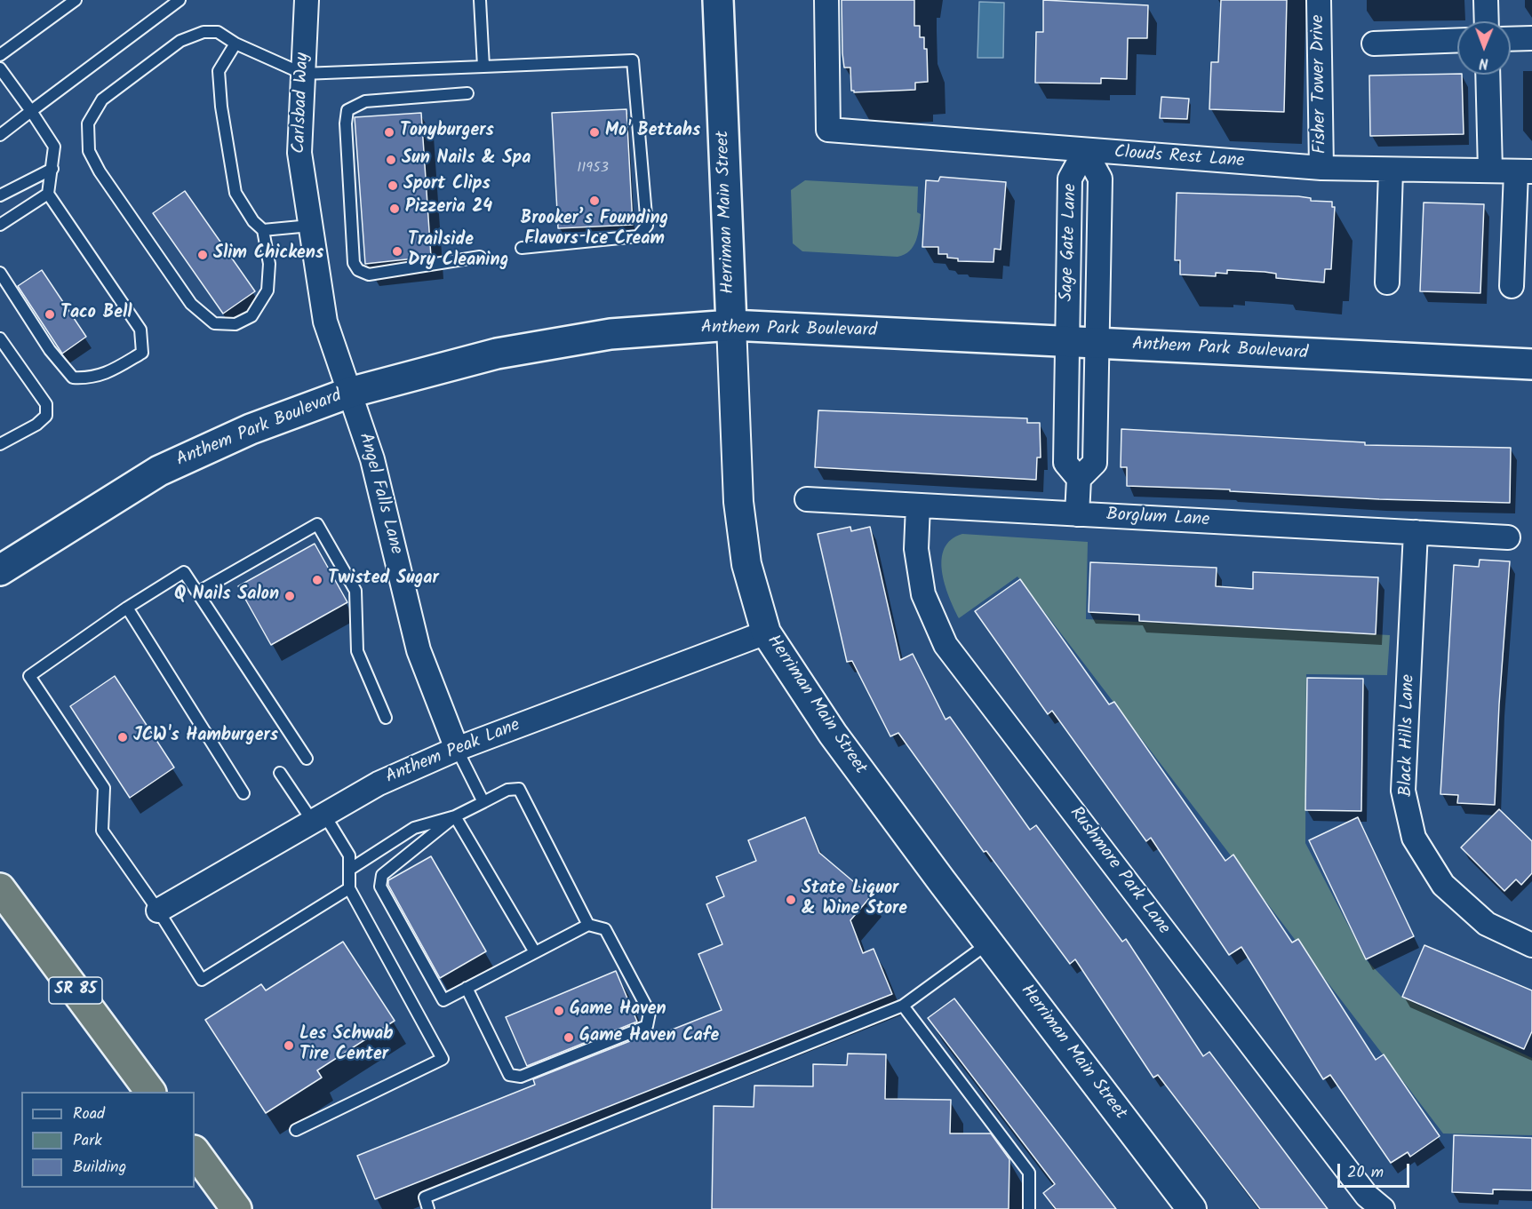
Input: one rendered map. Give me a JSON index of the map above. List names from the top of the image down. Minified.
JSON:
{"streets":{"highway":["SR 85"],"main road":["Herriman Main Street","Anthem Park Boulevard"],"street":["Fisher Tower Drive","Carlsbad Way","Clouds Rest Lane","Sage Gate Lane","Angel Falls Lane","Borglum Lane","Black Hills Lane","Anthem Peak Lane","Rushmore Park Lane"]},"crossings":[["Fisher Tower Drive","Clouds Rest Lane"],["Carlsbad Way","Anthem Park Boulevard"],["Carlsbad Way","Angel Falls Lane"],["Clouds Rest Lane","Sage Gate Lane"],["Herriman Main Street","Anthem Park Boulevard"],["Herriman Main Street","Anthem Peak Lane"],["Sage Gate Lane","Anthem Park Boulevard"],["Anthem Park Boulevard","Angel Falls Lane"],["Angel Falls Lane","Anthem Peak Lane"],["Borglum Lane","Black Hills Lane"],["Borglum Lane","Rushmore Park Lane"]],"places":["Tonyburgers","Mo' Bettahs","Sun Nails & Spa","Sport Clips","Brooker’s Founding Flavors Ice Cream","Pizzeria 24","Trailside Dry Cleaning","Slim Chickens","Taco Bell","Twisted Sugar","Q Nails Salon","JCW's Hamburgers","State Liquor & Wine Store","Game Haven","Game Haven Cafe","Les Schwab Tire Center"],"house_numbers":["11953"],"legend":["Road","Park","Building"],"scale_bar":"20 m","north":"bottom"}
